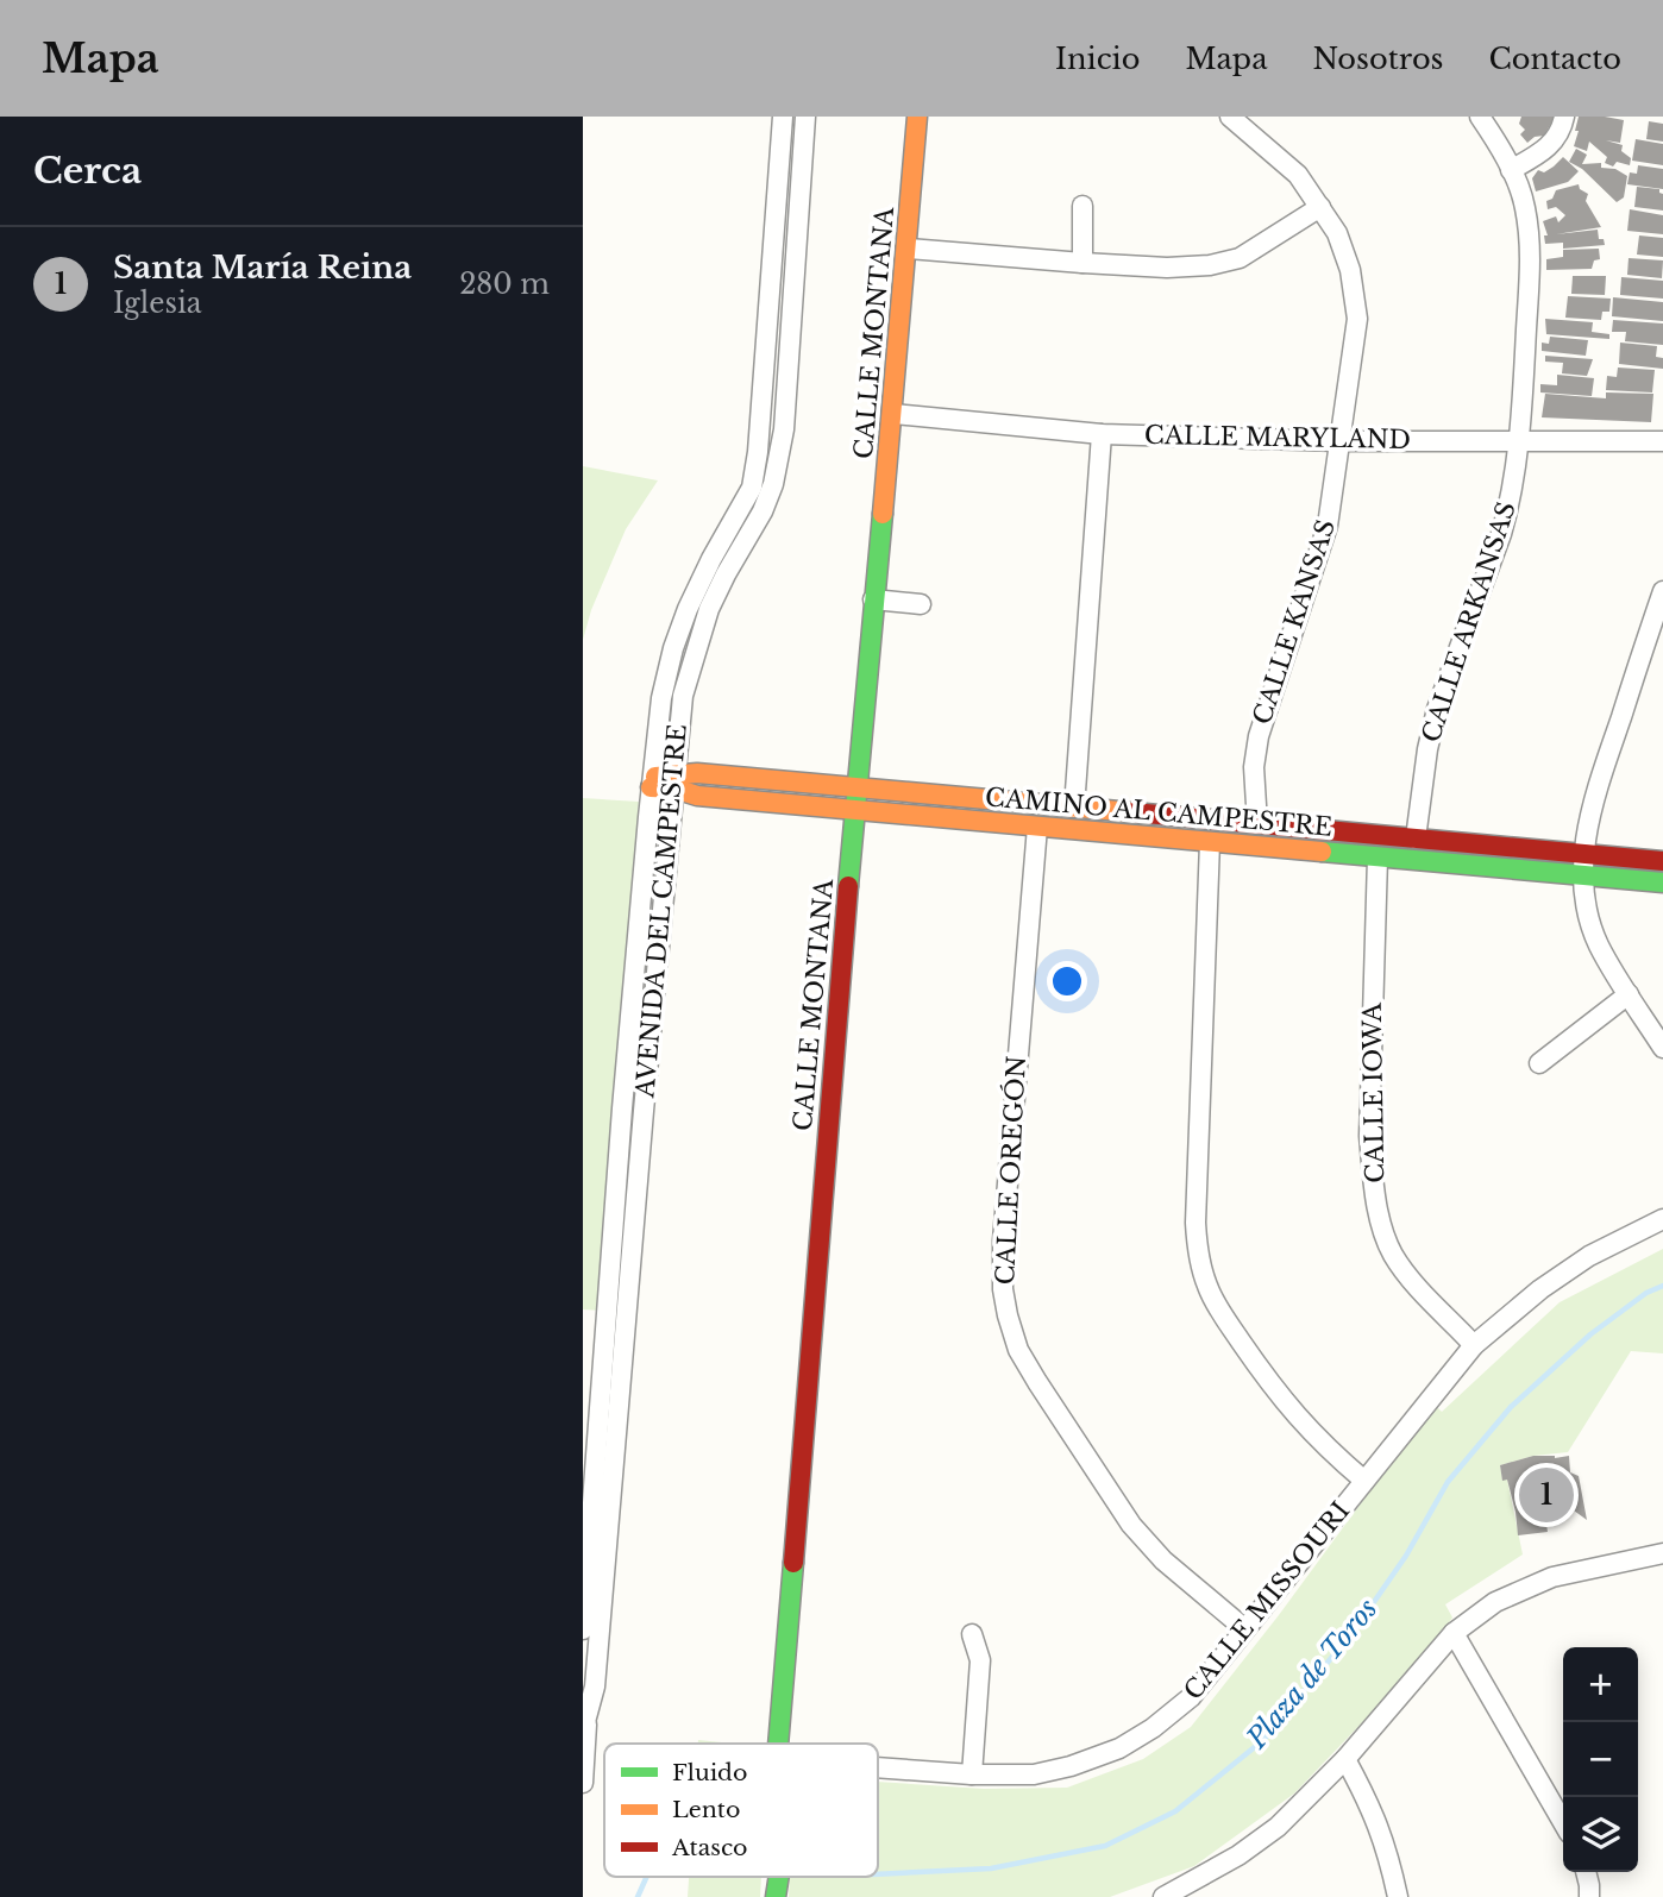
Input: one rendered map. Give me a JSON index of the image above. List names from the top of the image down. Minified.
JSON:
{"streets":{"street":["CALLE MONTANA","CALLE MARYLAND","CALLE KANSAS","CALLE ARKANSAS","CAMINO AL CAMPESTRE","AVENIDA DEL CAMPESTRE","CALLE IOWA","CALLE OREGÓN","CALLE MISSOURI"]},"crossings":[["CALLE MONTANA","CALLE MARYLAND"],["CALLE MONTANA","CAMINO AL CAMPESTRE"],["CALLE MARYLAND","CALLE KANSAS"],["CALLE MARYLAND","CALLE ARKANSAS"],["CALLE KANSAS","CAMINO AL CAMPESTRE"],["CALLE ARKANSAS","CAMINO AL CAMPESTRE"],["CAMINO AL CAMPESTRE","AVENIDA DEL CAMPESTRE"],["CAMINO AL CAMPESTRE","CALLE IOWA"],["CAMINO AL CAMPESTRE","CALLE OREGÓN"],["CALLE IOWA","CALLE MISSOURI"],["CALLE OREGÓN","CALLE MISSOURI"]],"water":["Plaza de Toros"],"legend":["Fluido","Lento","Atasco"],"page":{"header":"Mapa","nav":["Inicio","Mapa","Nosotros","Contacto"],"heading":"Cerca","list":[{"mark":"1","name":"Santa María Reina","note":"Iglesia","value":"280 m"}],"pins":"1","map_buttons":["+","−"]}}
